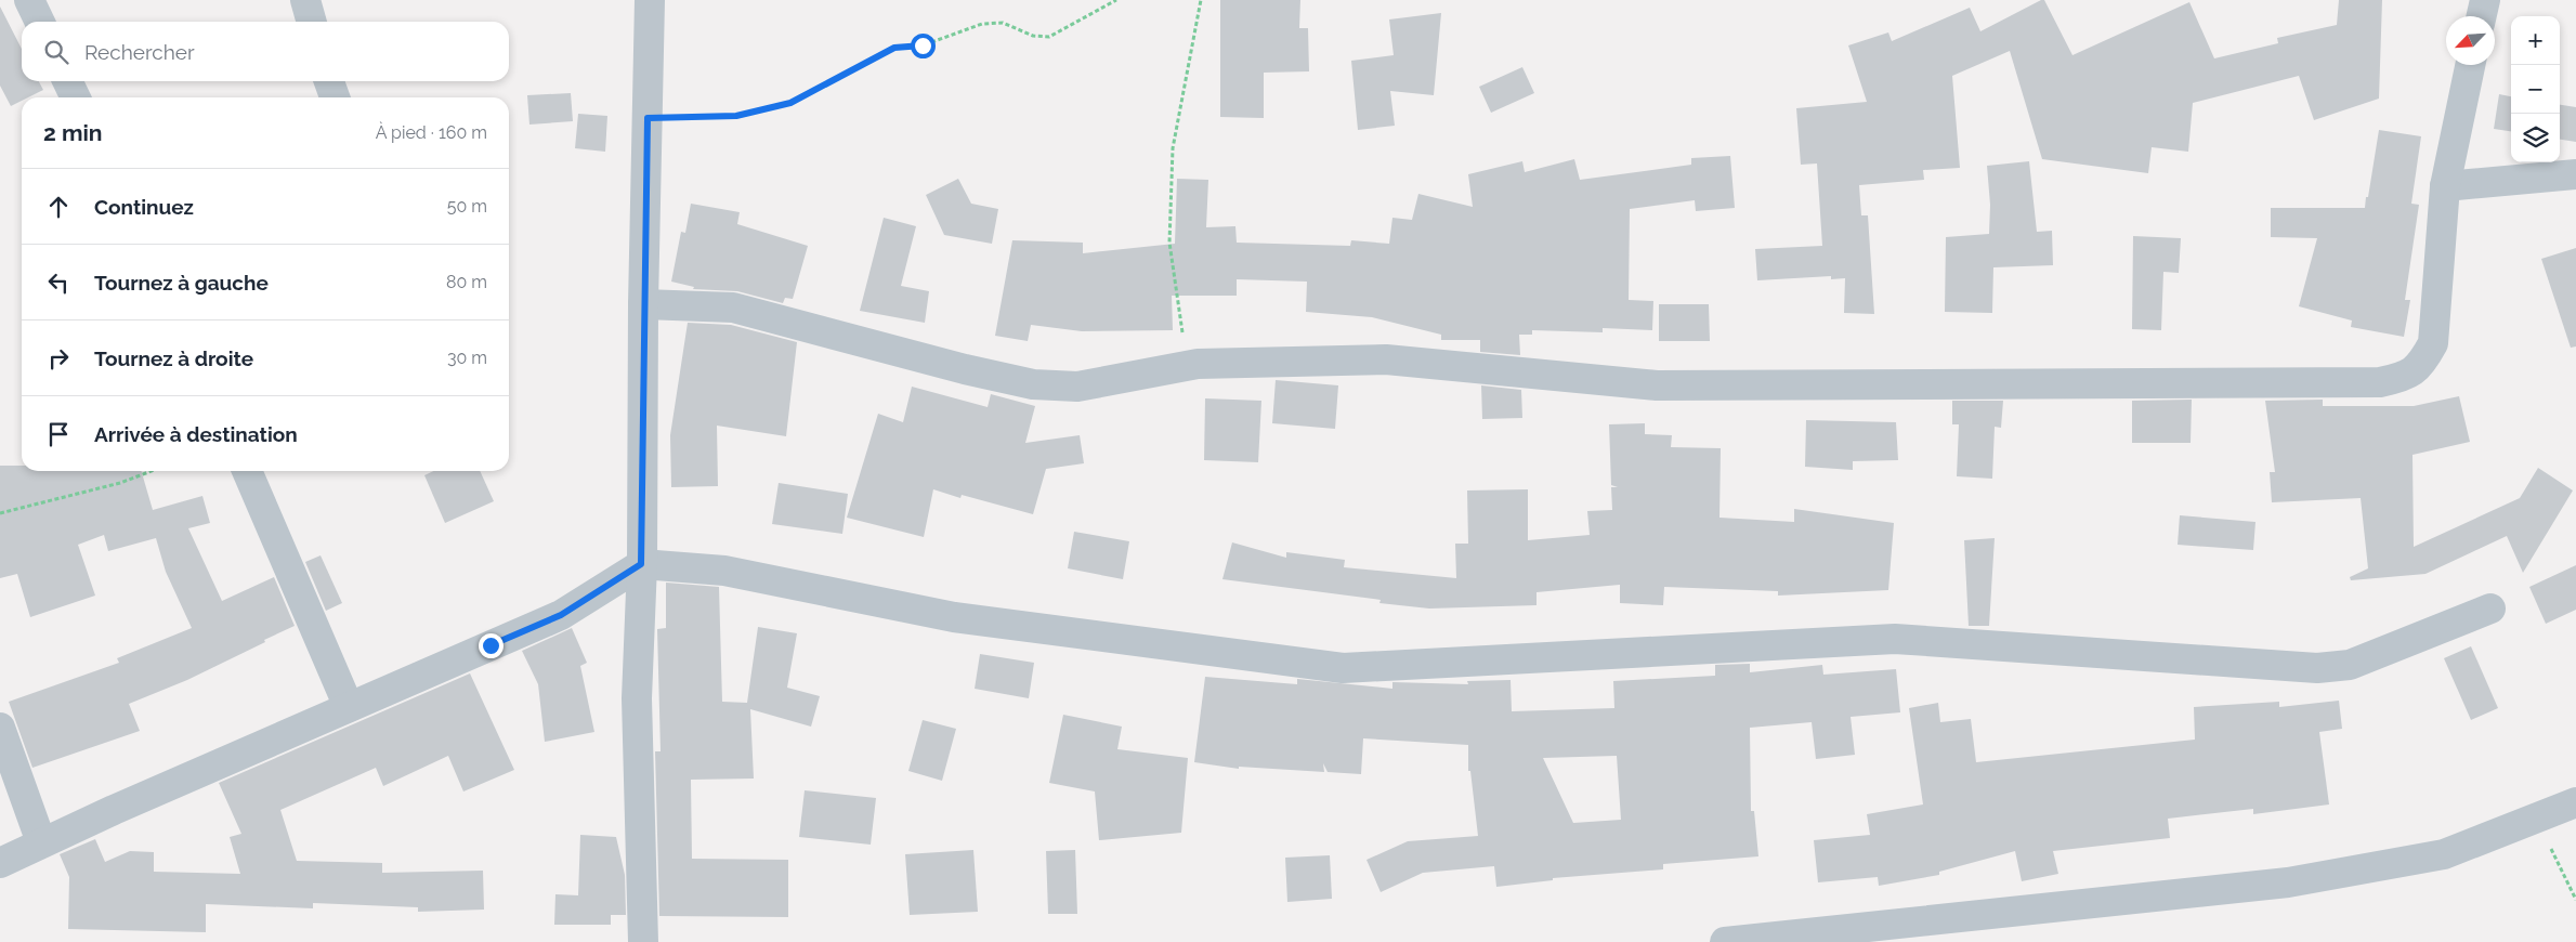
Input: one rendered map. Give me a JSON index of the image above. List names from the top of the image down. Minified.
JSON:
{"north":"bottom left","page":{"map_buttons":["+","−"],"search":"Rechercher","heading":["2 min","À pied · 160 m"],"list":[["Continuez","50 m"],["Tournez à gauche","80 m"],["Tournez à droite","30 m"],"Arrivée à destination"]}}
